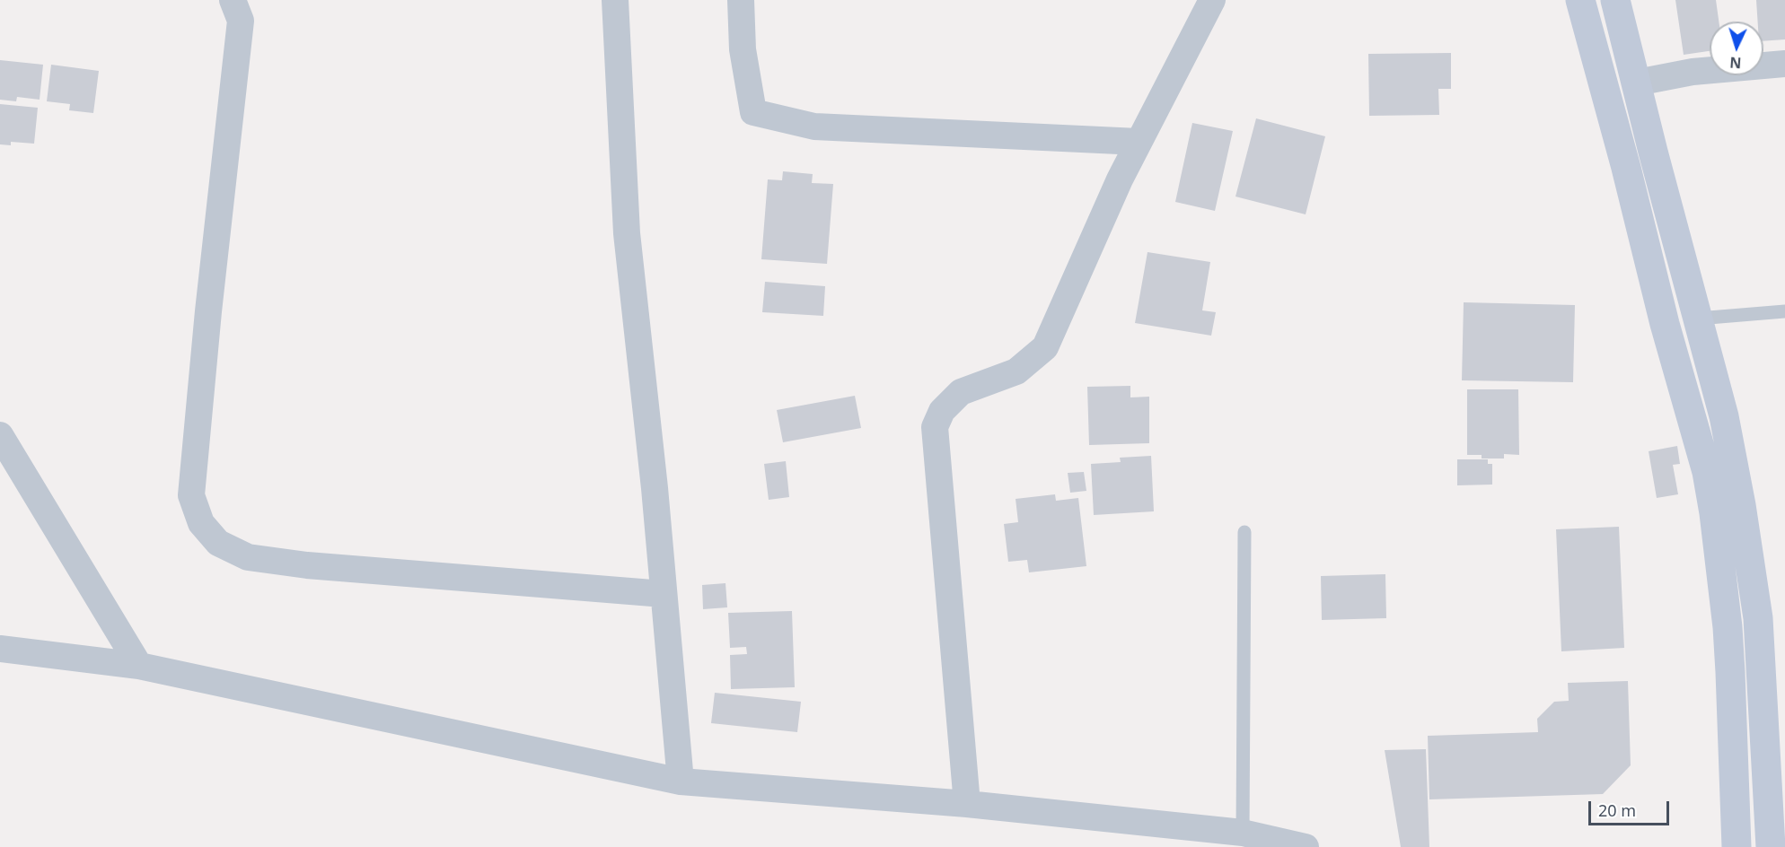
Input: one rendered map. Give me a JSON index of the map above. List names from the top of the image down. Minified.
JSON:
{"scale_bar":"20 m","north":"bottom"}
